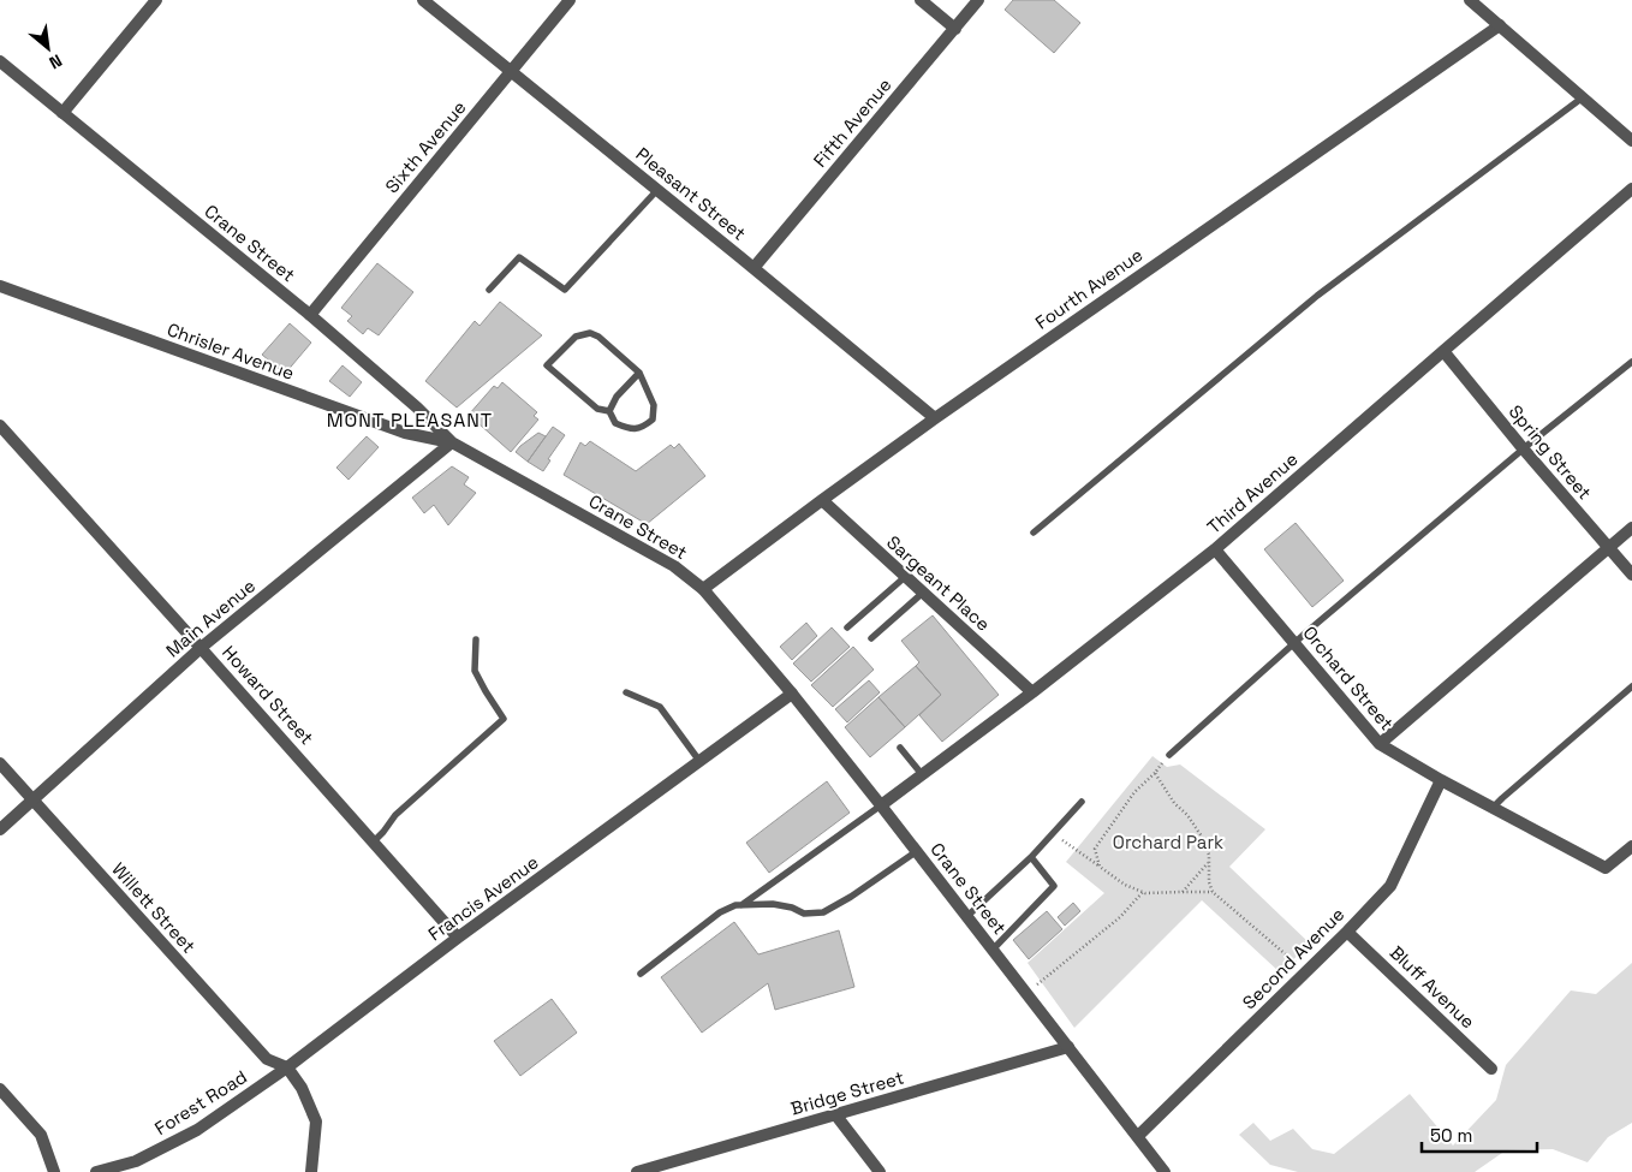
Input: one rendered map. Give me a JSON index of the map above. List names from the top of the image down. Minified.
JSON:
{"streets":{"street":["Fifth Avenue","Sixth Avenue","Pleasant Street","Crane Street","Fourth Avenue","Chrisler Avenue","Spring Street","Third Avenue","Sargeant Place","Main Avenue","Orchard Street","Howard Street","Francis Avenue","Willett Street","Second Avenue","Bluff Avenue","Bridge Street","Forest Road"]},"crossings":[["Fifth Avenue","Pleasant Street"],["Sixth Avenue","Pleasant Street"],["Sixth Avenue","Crane Street"],["Pleasant Street","Fourth Avenue"],["Crane Street","Fourth Avenue"],["Crane Street","Chrisler Avenue"],["Crane Street","Third Avenue"],["Crane Street","Main Avenue"],["Crane Street","Francis Avenue"],["Crane Street","Second Avenue"],["Crane Street","Bridge Street"],["Fourth Avenue","Sargeant Place"],["Chrisler Avenue","Main Avenue"],["Spring Street","Third Avenue"],["Third Avenue","Sargeant Place"],["Third Avenue","Orchard Street"],["Main Avenue","Howard Street"],["Main Avenue","Willett Street"],["Orchard Street","Second Avenue"],["Howard Street","Francis Avenue"],["Francis Avenue","Willett Street"],["Francis Avenue","Forest Road"],["Willett Street","Forest Road"],["Second Avenue","Bluff Avenue"]],"districts":["MONT PLEASANT"],"parks":["Orchard Park"],"scale_bar":"50 m","north":"bottom right"}
